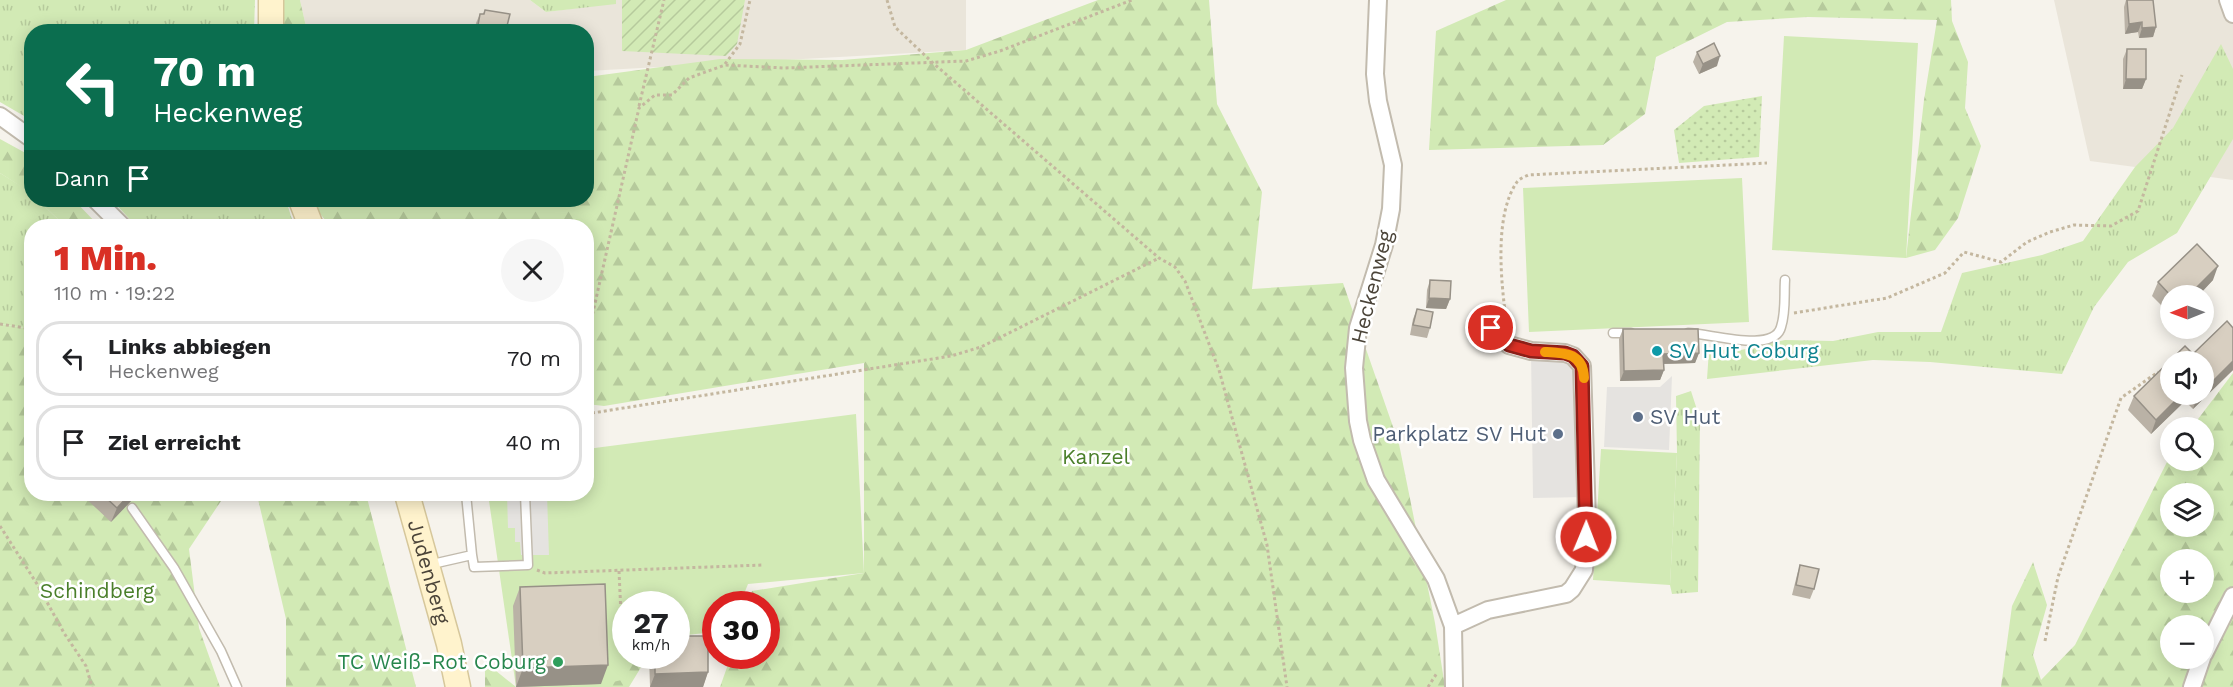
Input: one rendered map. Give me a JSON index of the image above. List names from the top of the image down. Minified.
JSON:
{"streets":{"street":["Heckenweg","Judenberg"]},"parks":["Kanzel","Schindberg"],"places":["SV Hut Coburg","SV Hut","Parkplatz SV Hut","TC Weiß-Rot Coburg"],"north":"left","page":{"turn":["70 m","Heckenweg"],"then":"Dann","heading":["1 Min.","110 m · 19:22"],"map_buttons":["+","−"],"list":[{"name":"Links abbiegen","note":"Heckenweg","value":"70 m"},{"name":"Ziel erreicht","value":"40 m"}],"speed":"27 km/h","limit":"30"}}
